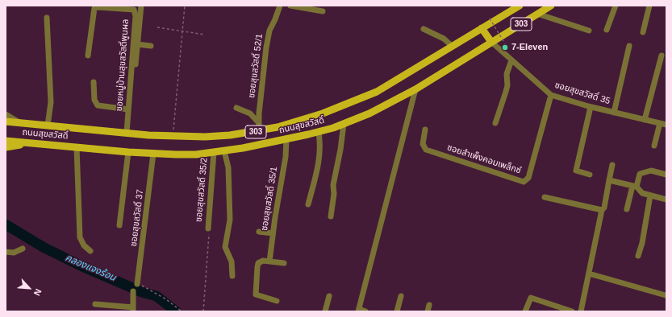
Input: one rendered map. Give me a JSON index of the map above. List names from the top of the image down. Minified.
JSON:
{"streets":{"main road":["303","ถนนสุขสวัสดิ์"],"street":["ซอยหมู่บ้านสุขสวัสดิ์พูนผล","ซอยสุขสวัสดิ์ 52/1","ซอยสุขสวัสดิ์ 35","ซอยสำเพ็งคอมเพล็กซ์","ซอยสุขสวัสดิ์ 35/2","ซอยสุขสวัสดิ์ 35/1","ซอยสุขสวัสดิ์ 37"]},"crossings":[["ซอยหมู่บ้านสุขสวัสดิ์พูนผล","ถนนสุขสวัสดิ์"],["ซอยสุขสวัสดิ์ 52/1","ถนนสุขสวัสดิ์"],["ซอยสุขสวัสดิ์ 35","ถนนสุขสวัสดิ์"],["ซอยสุขสวัสดิ์ 35","ซอยสำเพ็งคอมเพล็กซ์"],["ถนนสุขสวัสดิ์","ซอยสุขสวัสดิ์ 35/2"],["ถนนสุขสวัสดิ์","ซอยสุขสวัสดิ์ 35/1"],["ถนนสุขสวัสดิ์","ซอยสุขสวัสดิ์ 37"]],"water":["คลองแจงร้อน"],"places":["7-Eleven"],"north":"bottom right"}
